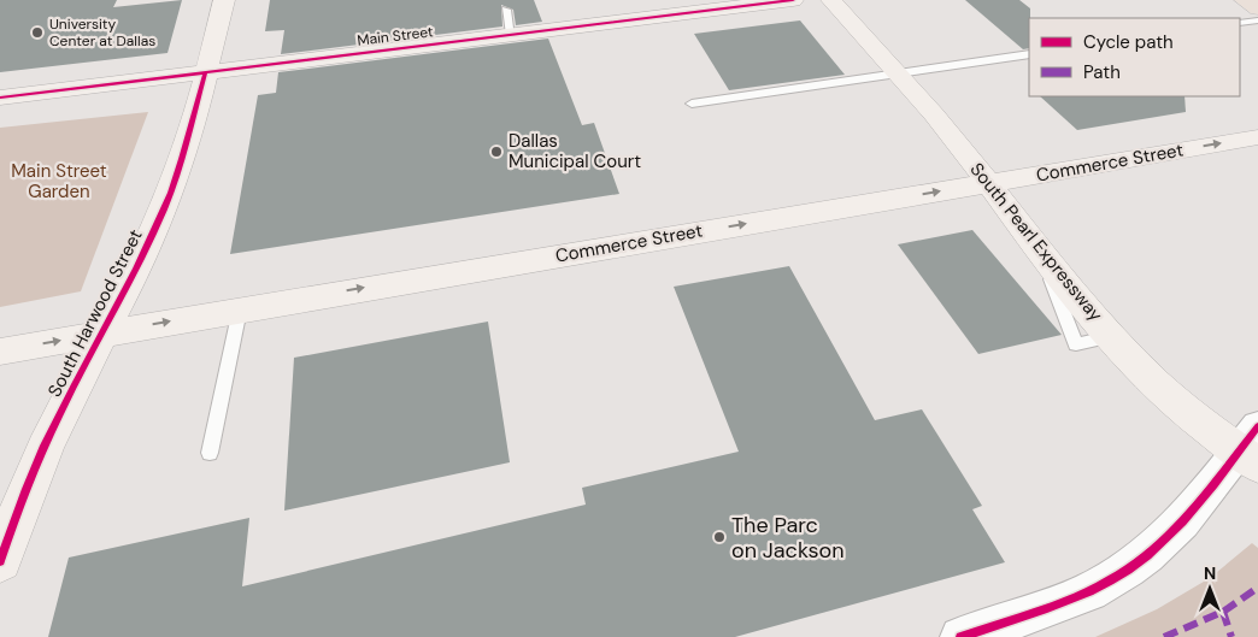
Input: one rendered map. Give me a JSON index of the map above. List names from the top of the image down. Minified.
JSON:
{"streets":{"main road":["Main Street","Commerce Street","South Pearl Expressway","South Harwood Street"]},"crossings":[["Main Street","South Harwood Street"],["Commerce Street","South Pearl Expressway"],["Commerce Street","South Harwood Street"]],"one_way":["Commerce Street"],"parks":["Main Street Garden"],"places":["University Center at Dallas","Dallas Municipal Court","The Parc on Jackson"],"legend":["Cycle path","Path"],"north":"top"}
